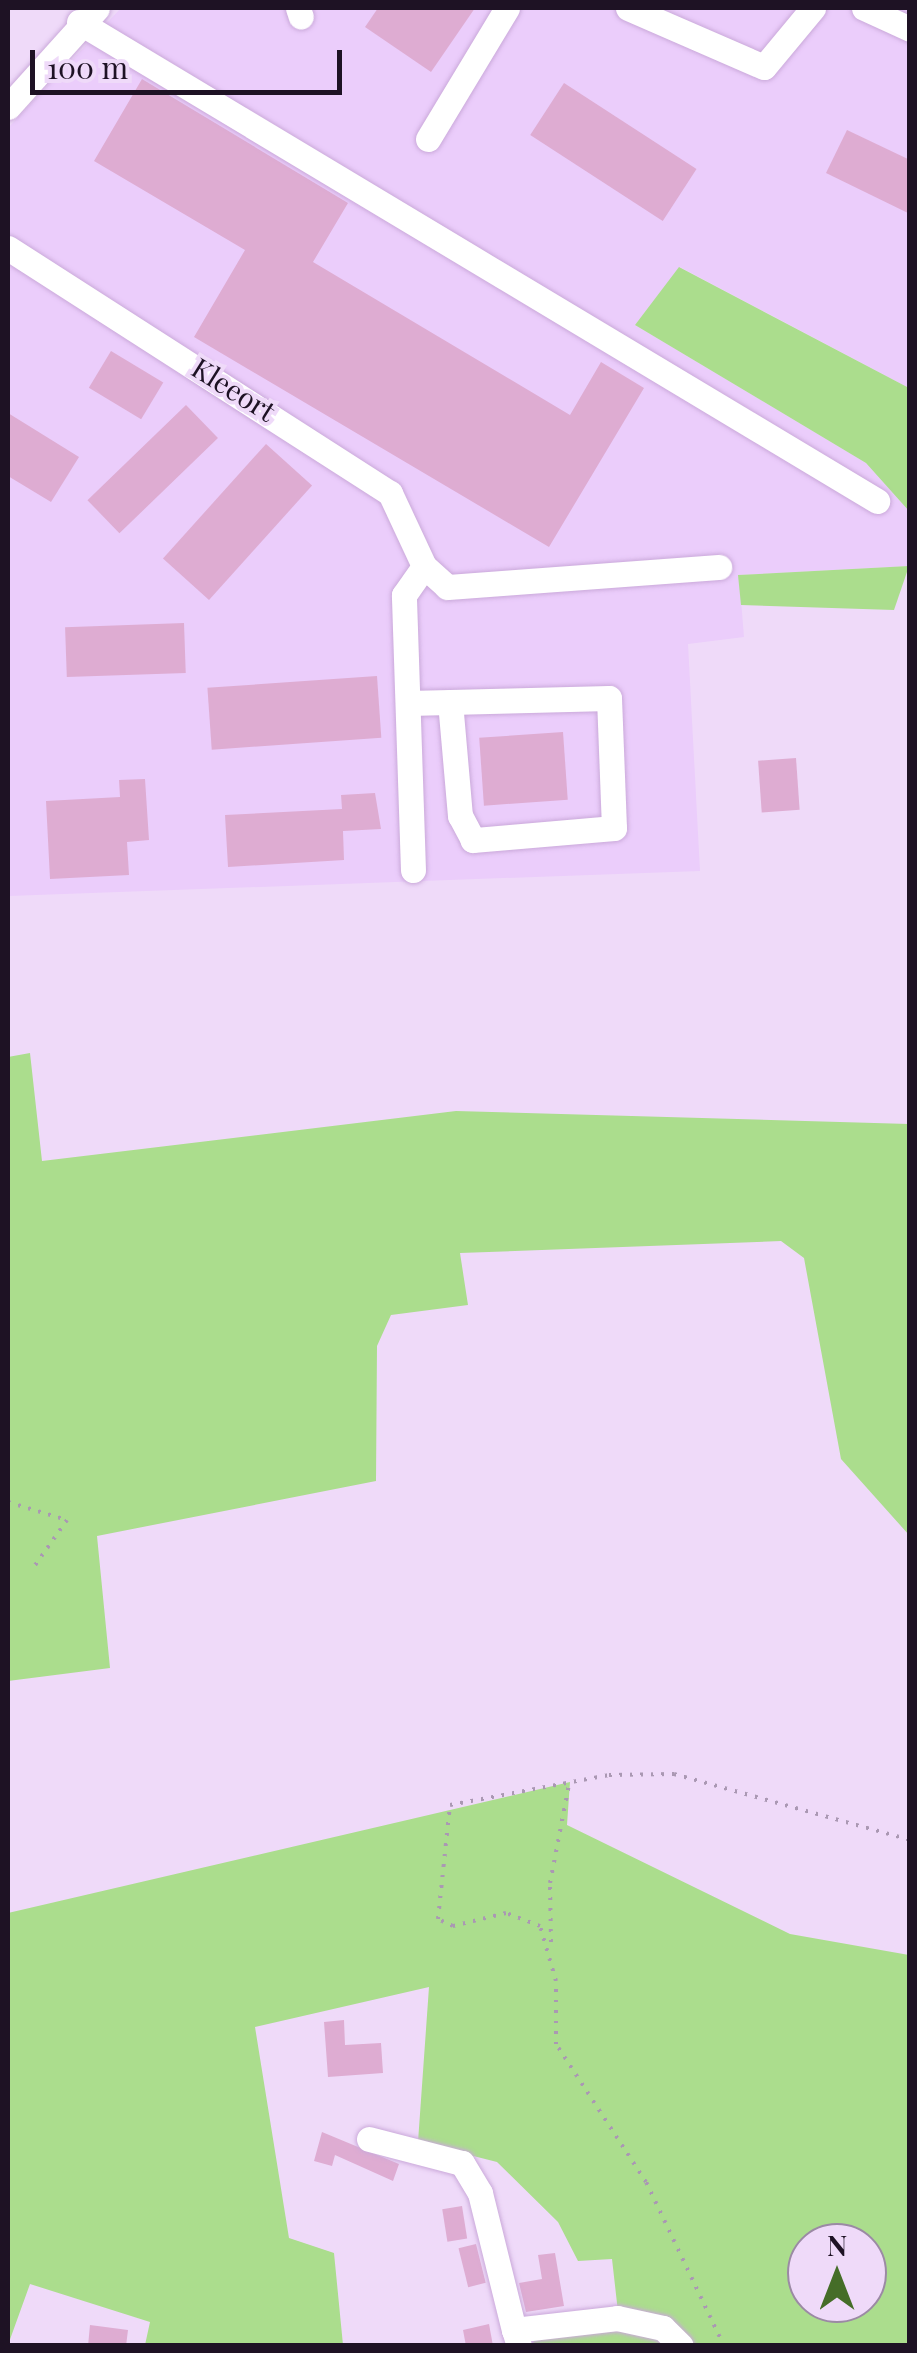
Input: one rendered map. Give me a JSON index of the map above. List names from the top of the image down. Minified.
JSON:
{"streets":{"street":["Kleeort"]},"scale_bar":"100 m","north":"top"}
